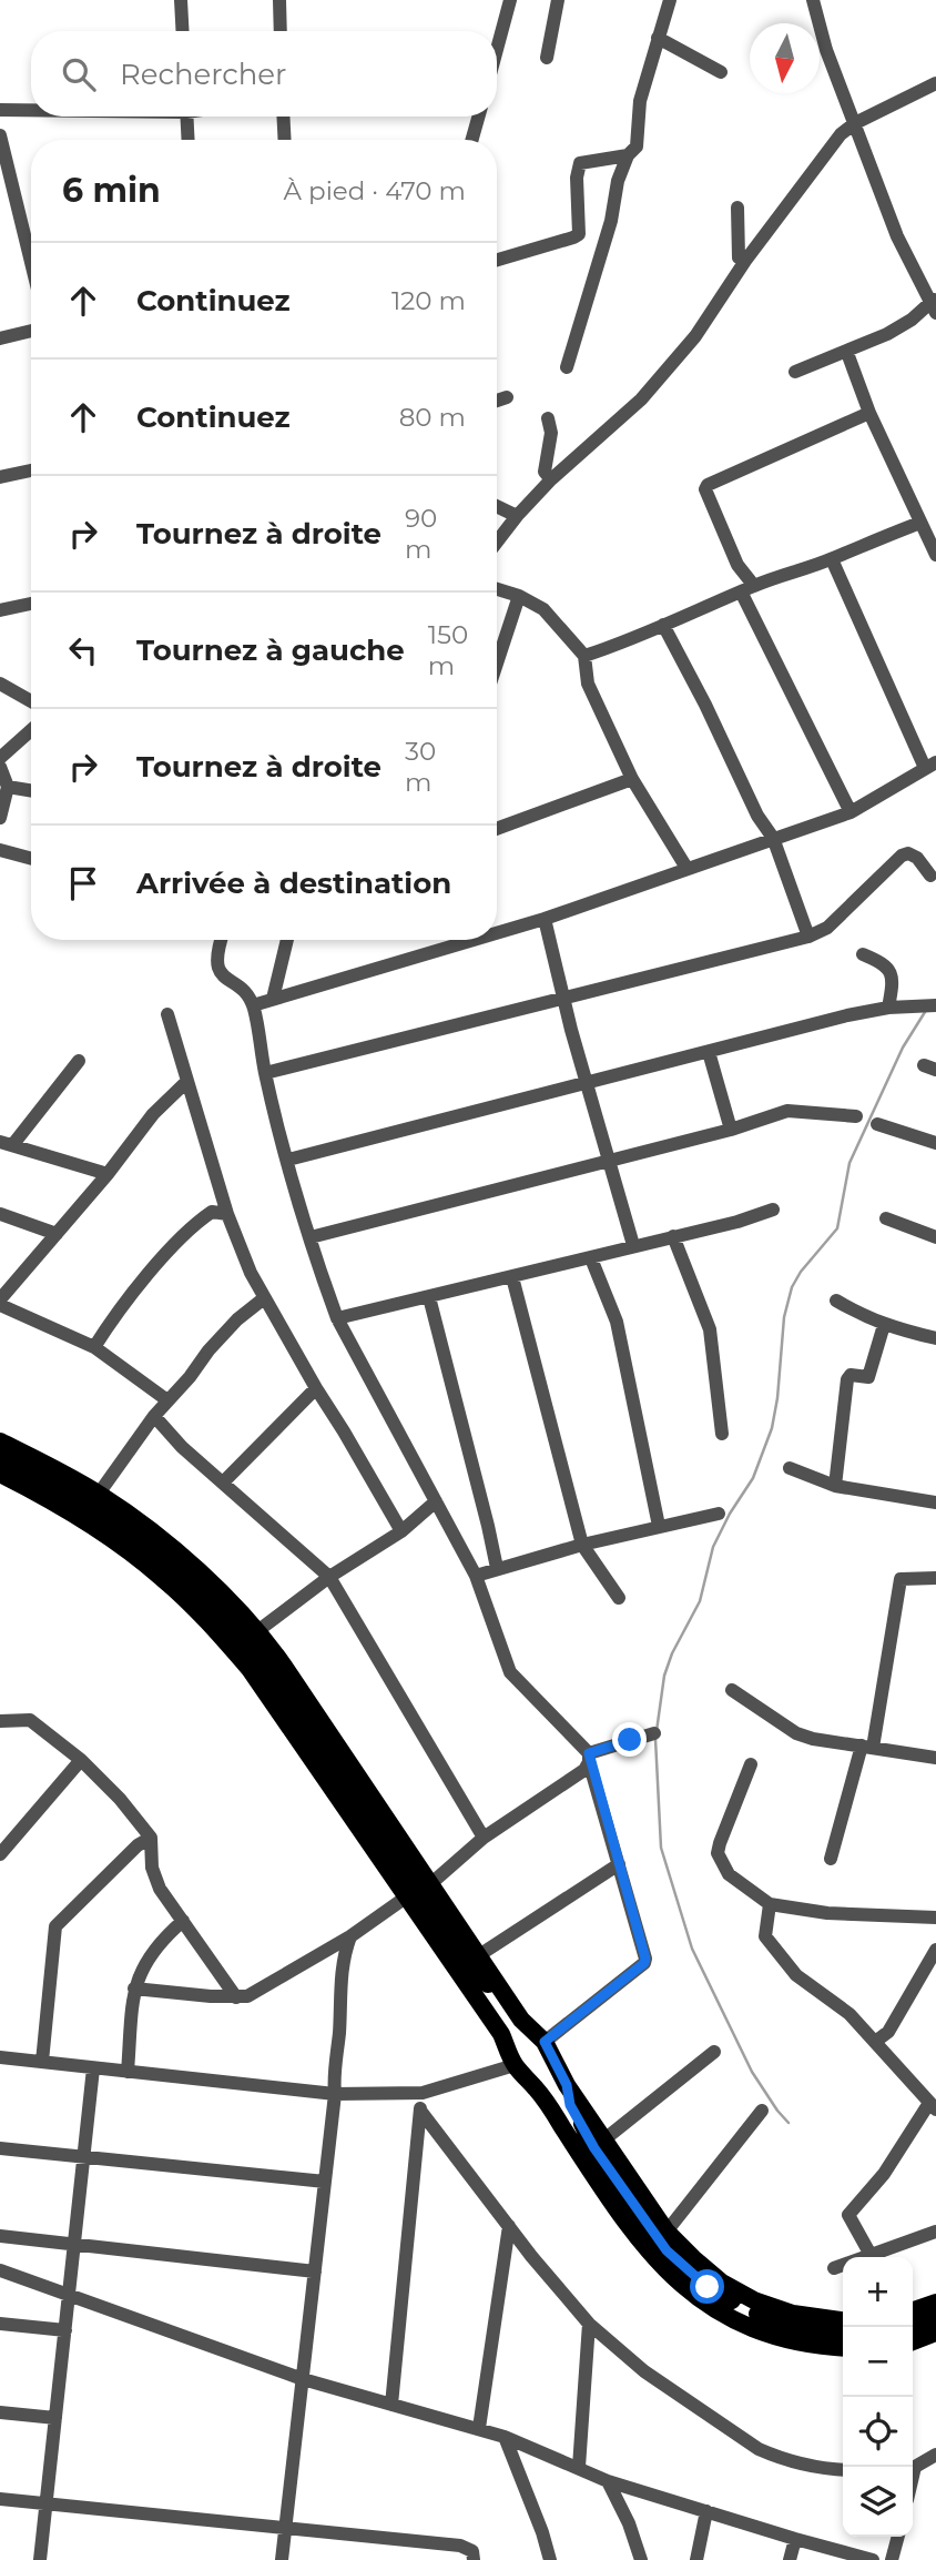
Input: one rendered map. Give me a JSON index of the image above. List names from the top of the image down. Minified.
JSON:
{"north":"bottom","page":{"search":"Rechercher","heading":["6 min","À pied · 470 m"],"list":[["Continuez","120 m"],["Continuez","80 m"],["Tournez à droite","90 m"],["Tournez à gauche","150 m"],["Tournez à droite","30 m"],"Arrivée à destination"],"map_buttons":["+","−"]}}
